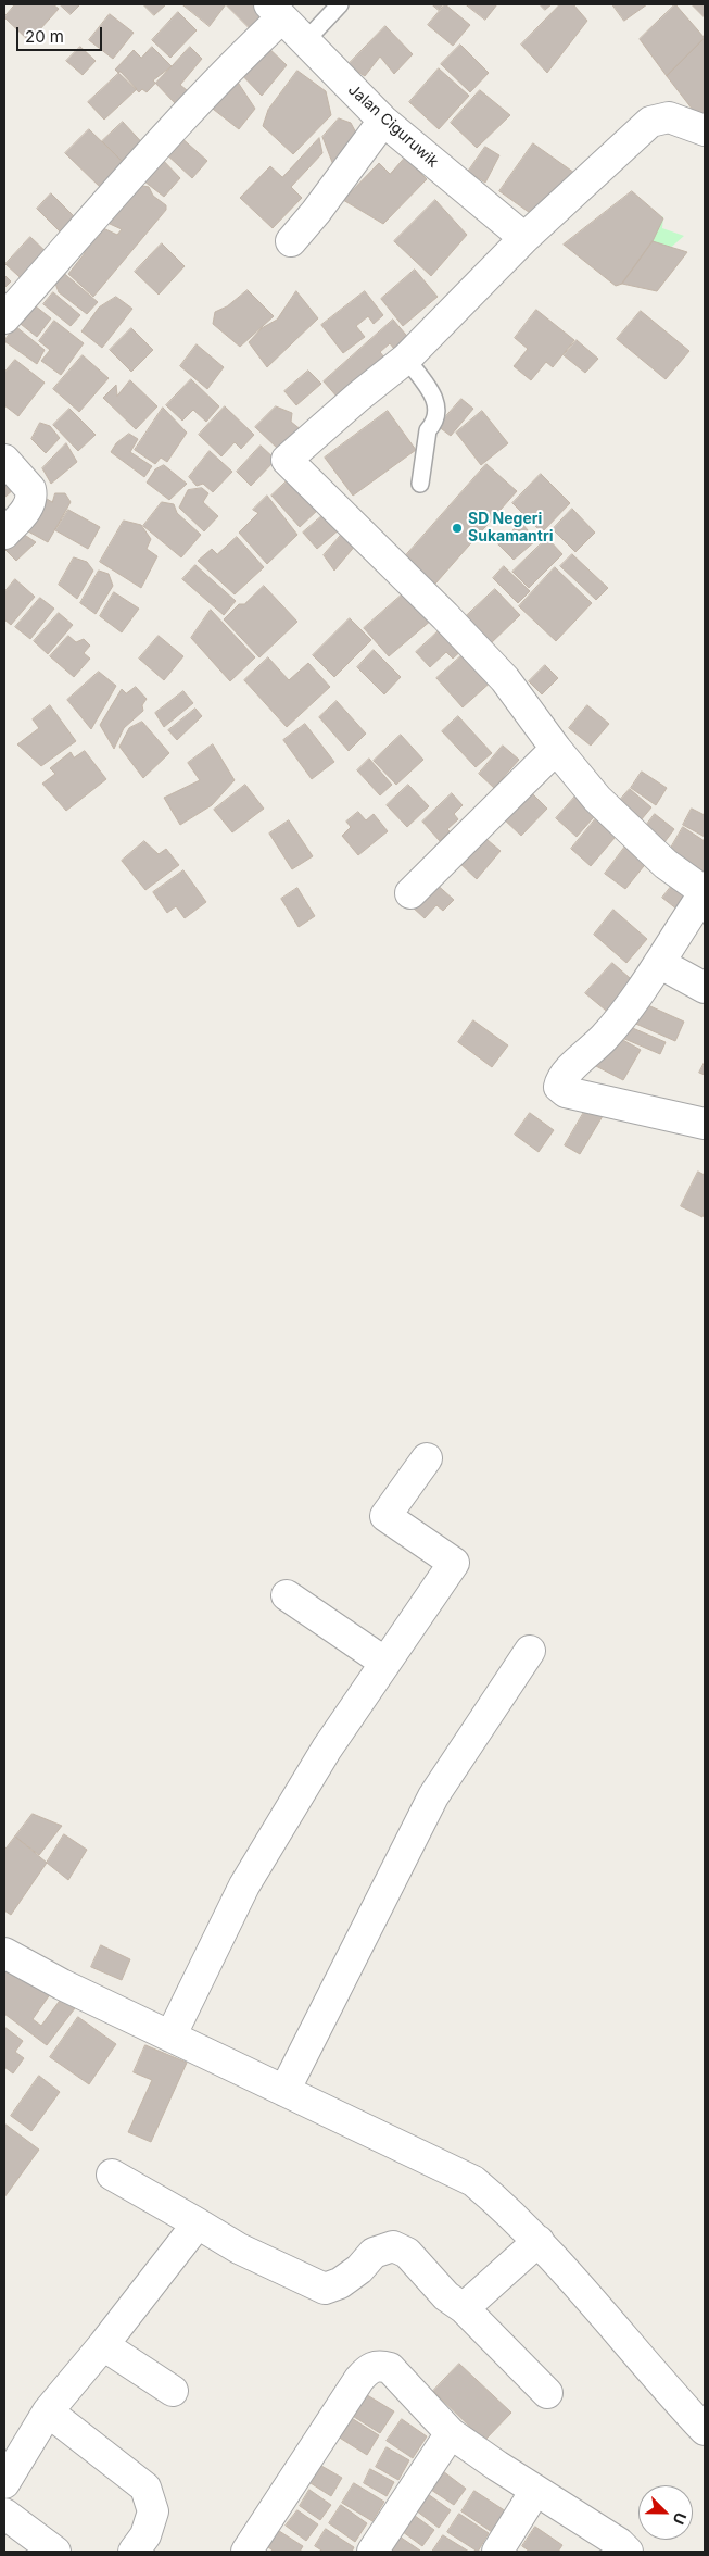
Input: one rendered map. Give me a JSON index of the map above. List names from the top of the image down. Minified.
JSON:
{"streets":{"street":["Jalan Ciguruwik"]},"places":["SD Negeri Sukamantri"],"scale_bar":"20 m","north":"bottom right"}
